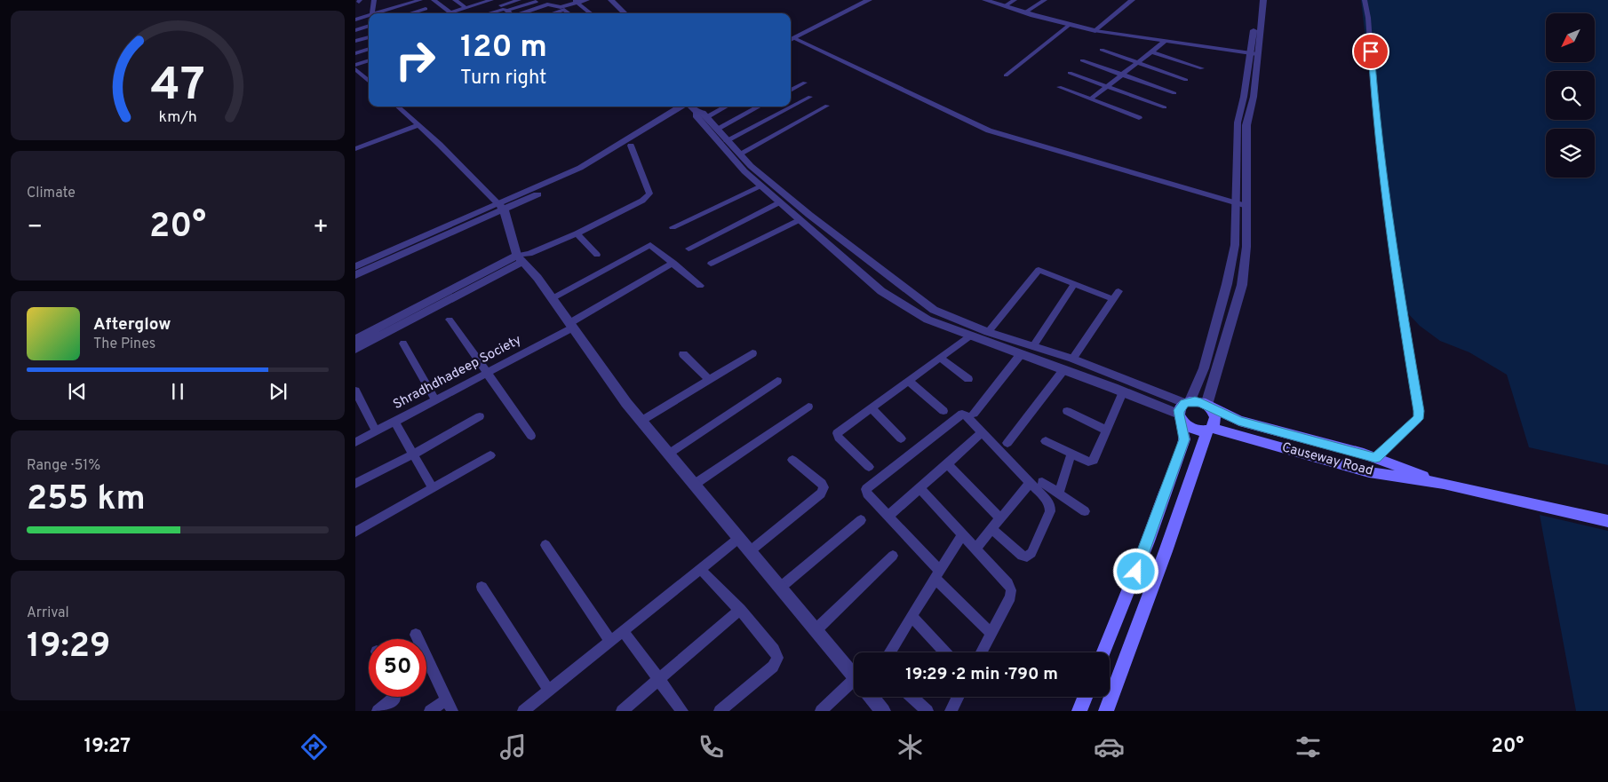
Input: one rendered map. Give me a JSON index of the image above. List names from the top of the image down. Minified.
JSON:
{"streets":{"main road":["Causeway Road"],"street":["Shradhdhadeep Society"]},"north":"bottom left","page":{"turn":["120 m","Turn right"],"tile":["Climate",["Range · 51%","255 km"],["Arrival","19:29"]],"heat":["−","20°","+"],"song":["Afterglow","The Pines"],"limit":"50","trip":"19:29 · 2 min · 790 m","tabs":["19:27","20°"],"gauge":["47","km/h"]}}
